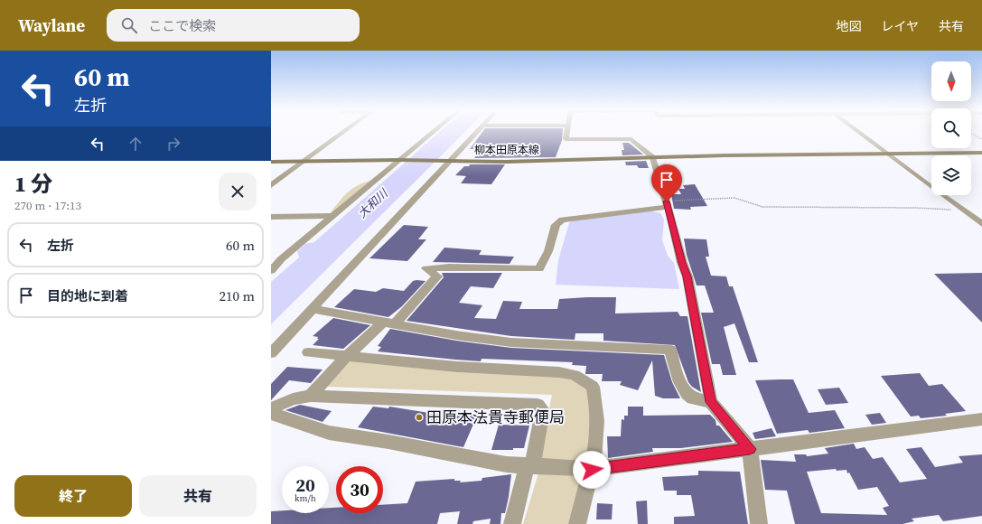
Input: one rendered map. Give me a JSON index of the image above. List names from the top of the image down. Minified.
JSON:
{"streets":{"main road":["柳本田原本線"]},"water":["大和川"],"places":["田原本法貴寺郵便局"],"north":"bottom","page":{"header":"Waylane","search":"ここで検索","nav":["地図","レイヤ","共有"],"turn":["60 m","左折"],"heading":["1 分","270 m · 17:13"],"list":[{"name":"左折","value":"60 m"},{"name":"目的地に到着","value":"210 m"}],"speed":"20 km/h","limit":"30","buttons":["終了","共有"]}}
